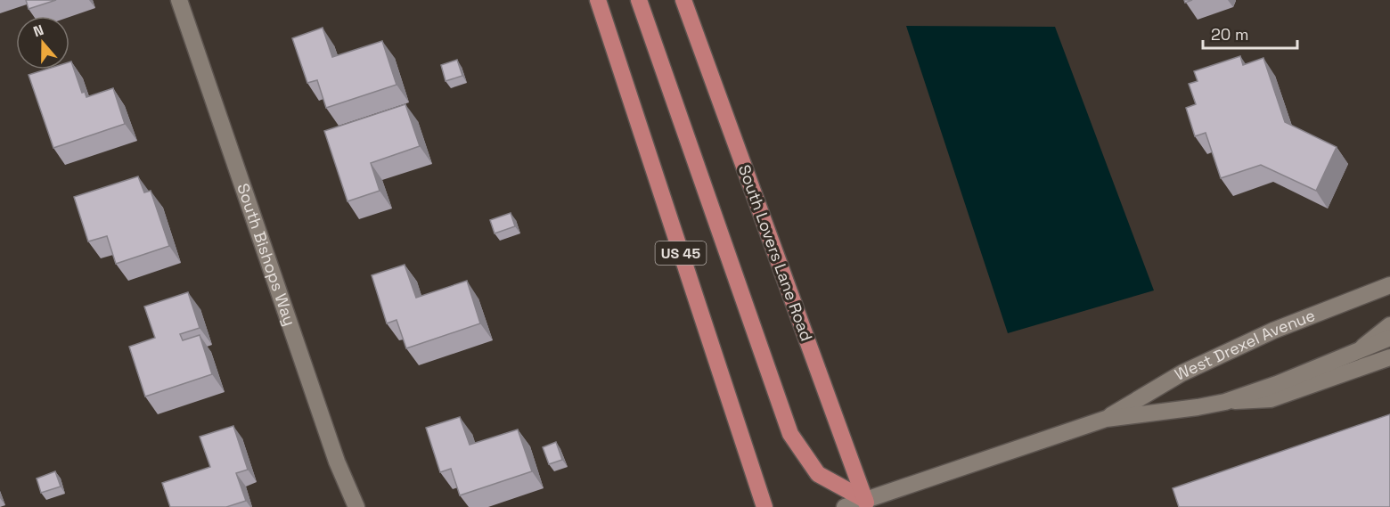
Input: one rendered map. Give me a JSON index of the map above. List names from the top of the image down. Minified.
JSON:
{"streets":{"main road":["US 45","South Lovers Lane Road"],"street":["South Bishops Way","West Drexel Avenue"]},"crossings":[["South Lovers Lane Road","West Drexel Avenue"]],"scale_bar":"20 m","north":"top"}
